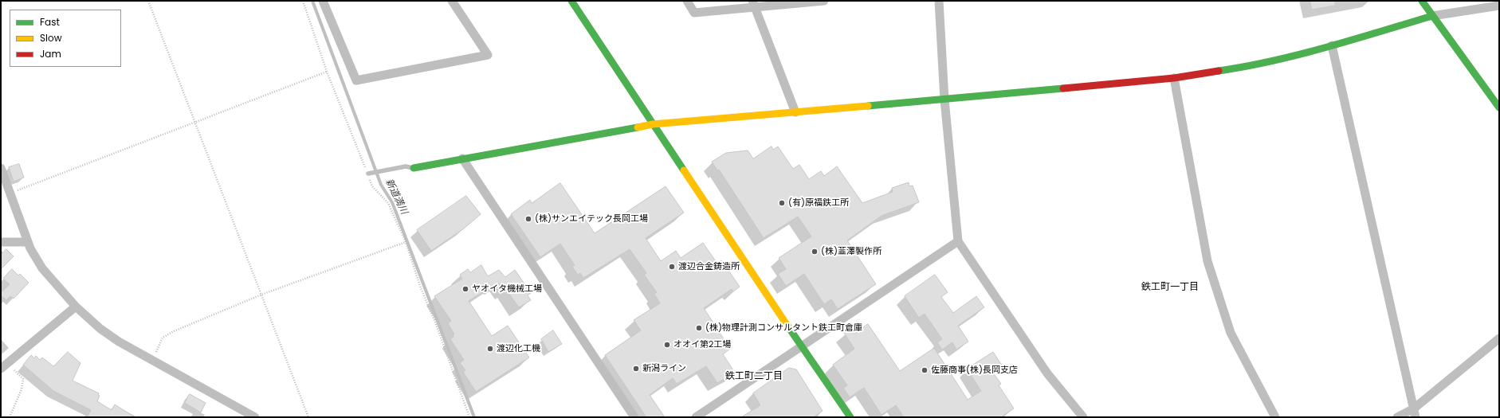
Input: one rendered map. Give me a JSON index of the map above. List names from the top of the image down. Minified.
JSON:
{"districts":["鉄工町一丁目","鉄工町二丁目"],"water":["新道満川"],"places":["(有)原福鉄工所","(株)サンエイテック長岡工場","(株)韮澤製作所","渡辺合金鋳造所","ヤオイタ機械工場","(株)物理計測コンサルタント鉄工町倉庫","オオイ第2工場","渡辺化工機","新潟ライン","佐藤商事(株)長岡支店"],"legend":["Fast","Slow","Jam"]}
